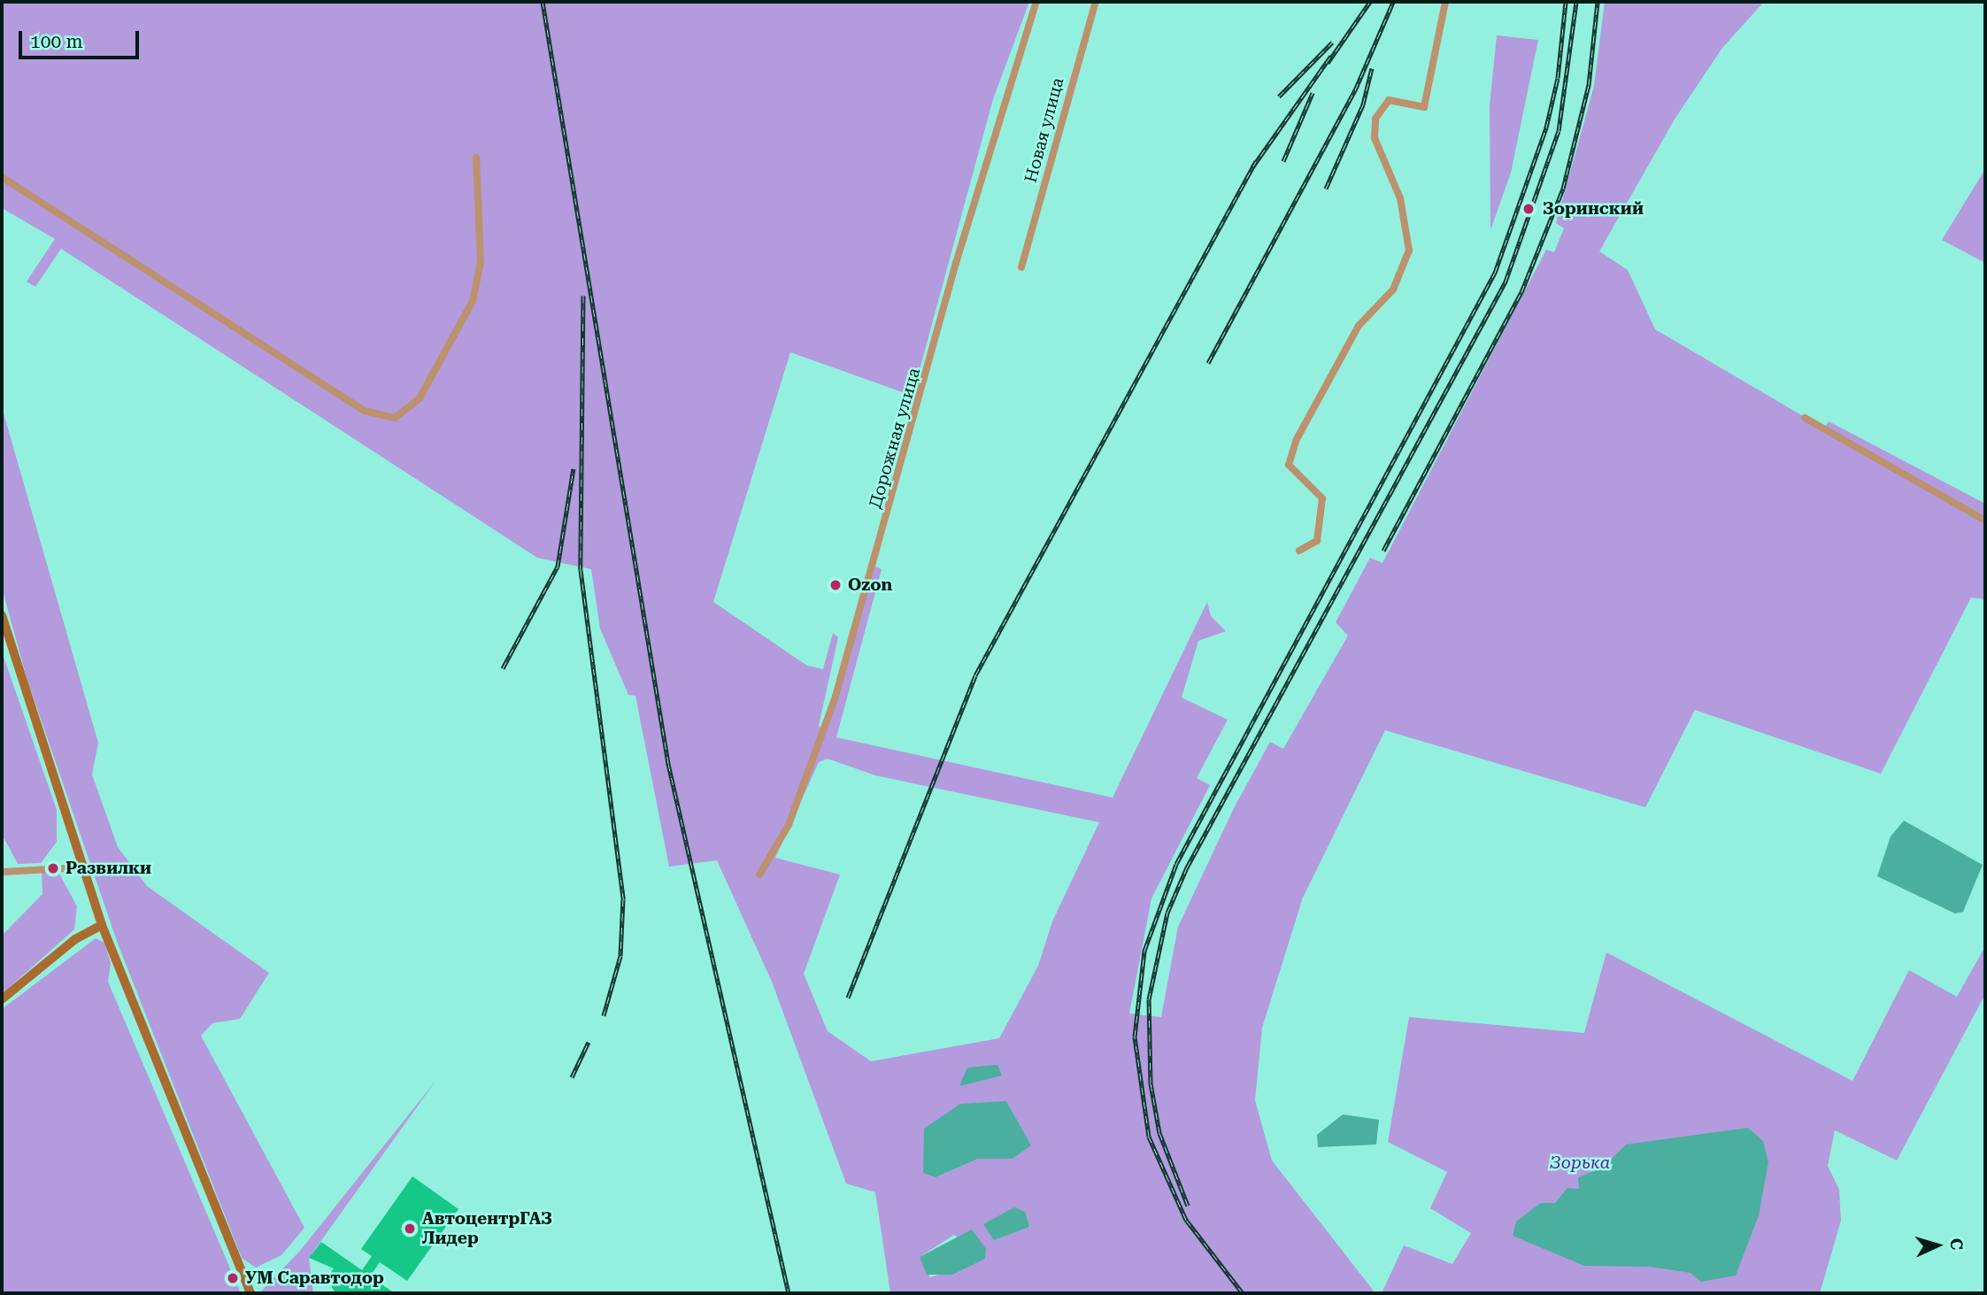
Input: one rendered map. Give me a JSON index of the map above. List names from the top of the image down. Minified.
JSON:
{"streets":{"street":["Новая улица","Дорожная улица"]},"parks":["Зорька"],"places":["Зоринский","Ozon","Развилки","АвтоцентрГАЗ Лидер","УМ Саравтодор"],"scale_bar":"100 m","north":"right"}
